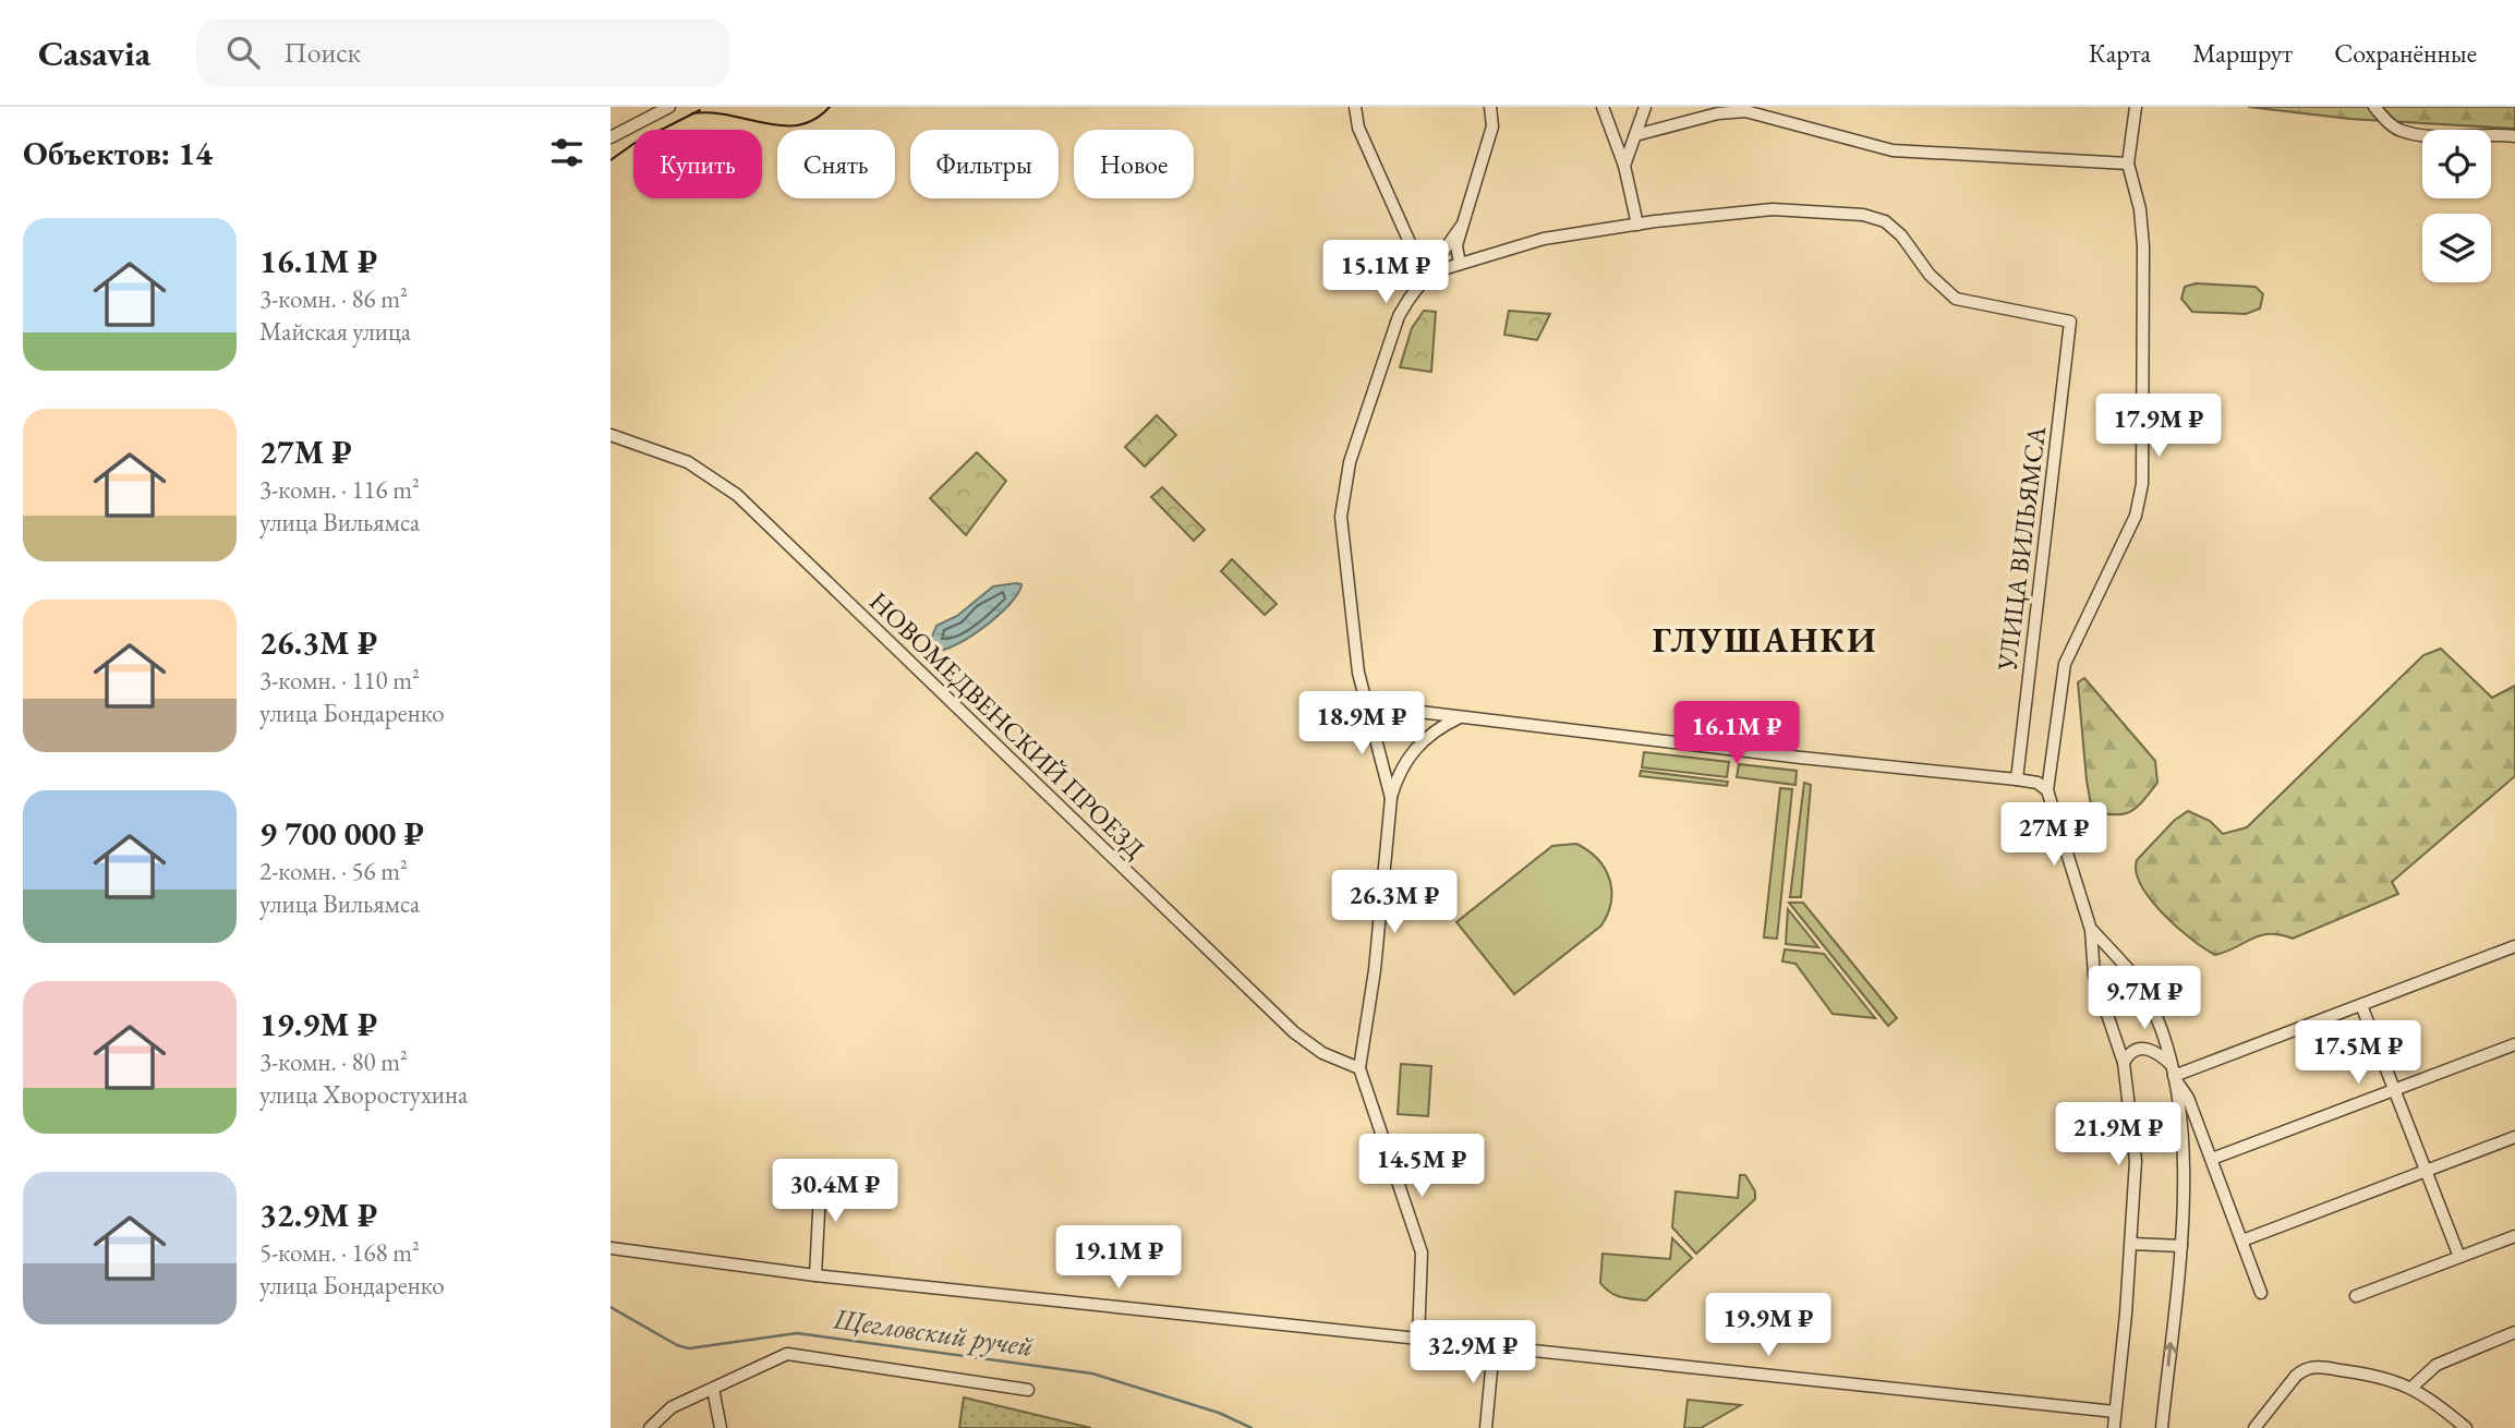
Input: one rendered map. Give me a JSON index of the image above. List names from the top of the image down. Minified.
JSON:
{"streets":{"street":["УЛИЦА ВИЛЬЯМСА","НОВОМЕДВЕНСКИЙ ПРОЕЗД"]},"districts":["ГЛУШАНКИ"],"water":["Щегловский ручей"],"page":{"header":"Casavia","search":"Поиск","nav":["Карта","Маршрут","Сохранённые"],"heading":"Объектов: 14","chip":["Купить","Снять","Фильтры","Новое"],"list":[{"name":"16.1M ₽","note":"3-комн. · 86 m² · Майская улица"},{"name":"27M ₽","note":"3-комн. · 116 m² · улица Вильямса"},{"name":"26.3M ₽","note":"3-комн. · 110 m² · улица Бондаренко"},{"name":"9 700 000 ₽","note":"2-комн. · 56 m² · улица Вильямса"},{"name":"19.9M ₽","note":"3-комн. · 80 m² · улица Хворостухина"},{"name":"32.9M ₽","note":"5-комн. · 168 m² · улица Бондаренко"}],"price":["15.1M ₽","17.9M ₽","18.9M ₽","16.1M ₽","27M ₽","26.3M ₽","9.7M ₽","17.5M ₽","21.9M ₽","14.5M ₽","30.4M ₽","19.1M ₽","19.9M ₽","32.9M ₽"]}}
